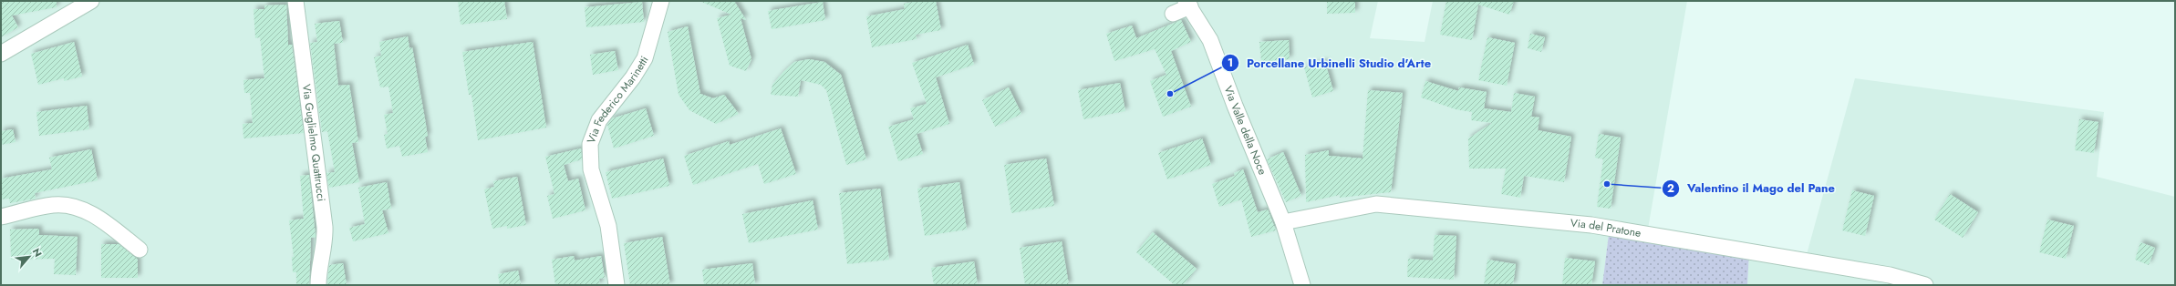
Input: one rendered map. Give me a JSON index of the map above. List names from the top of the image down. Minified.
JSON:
{"streets":{"street":["Via Federico Marinetti","Via Valle della Noce","Via Guglielmo Quattrucci","Via del Pratone"]},"crossings":[["Via Valle della Noce","Via del Pratone"]],"places":["Porcellane Urbinelli Studio d'Arte","Valentino il Mago del Pane"],"north":"top right"}
